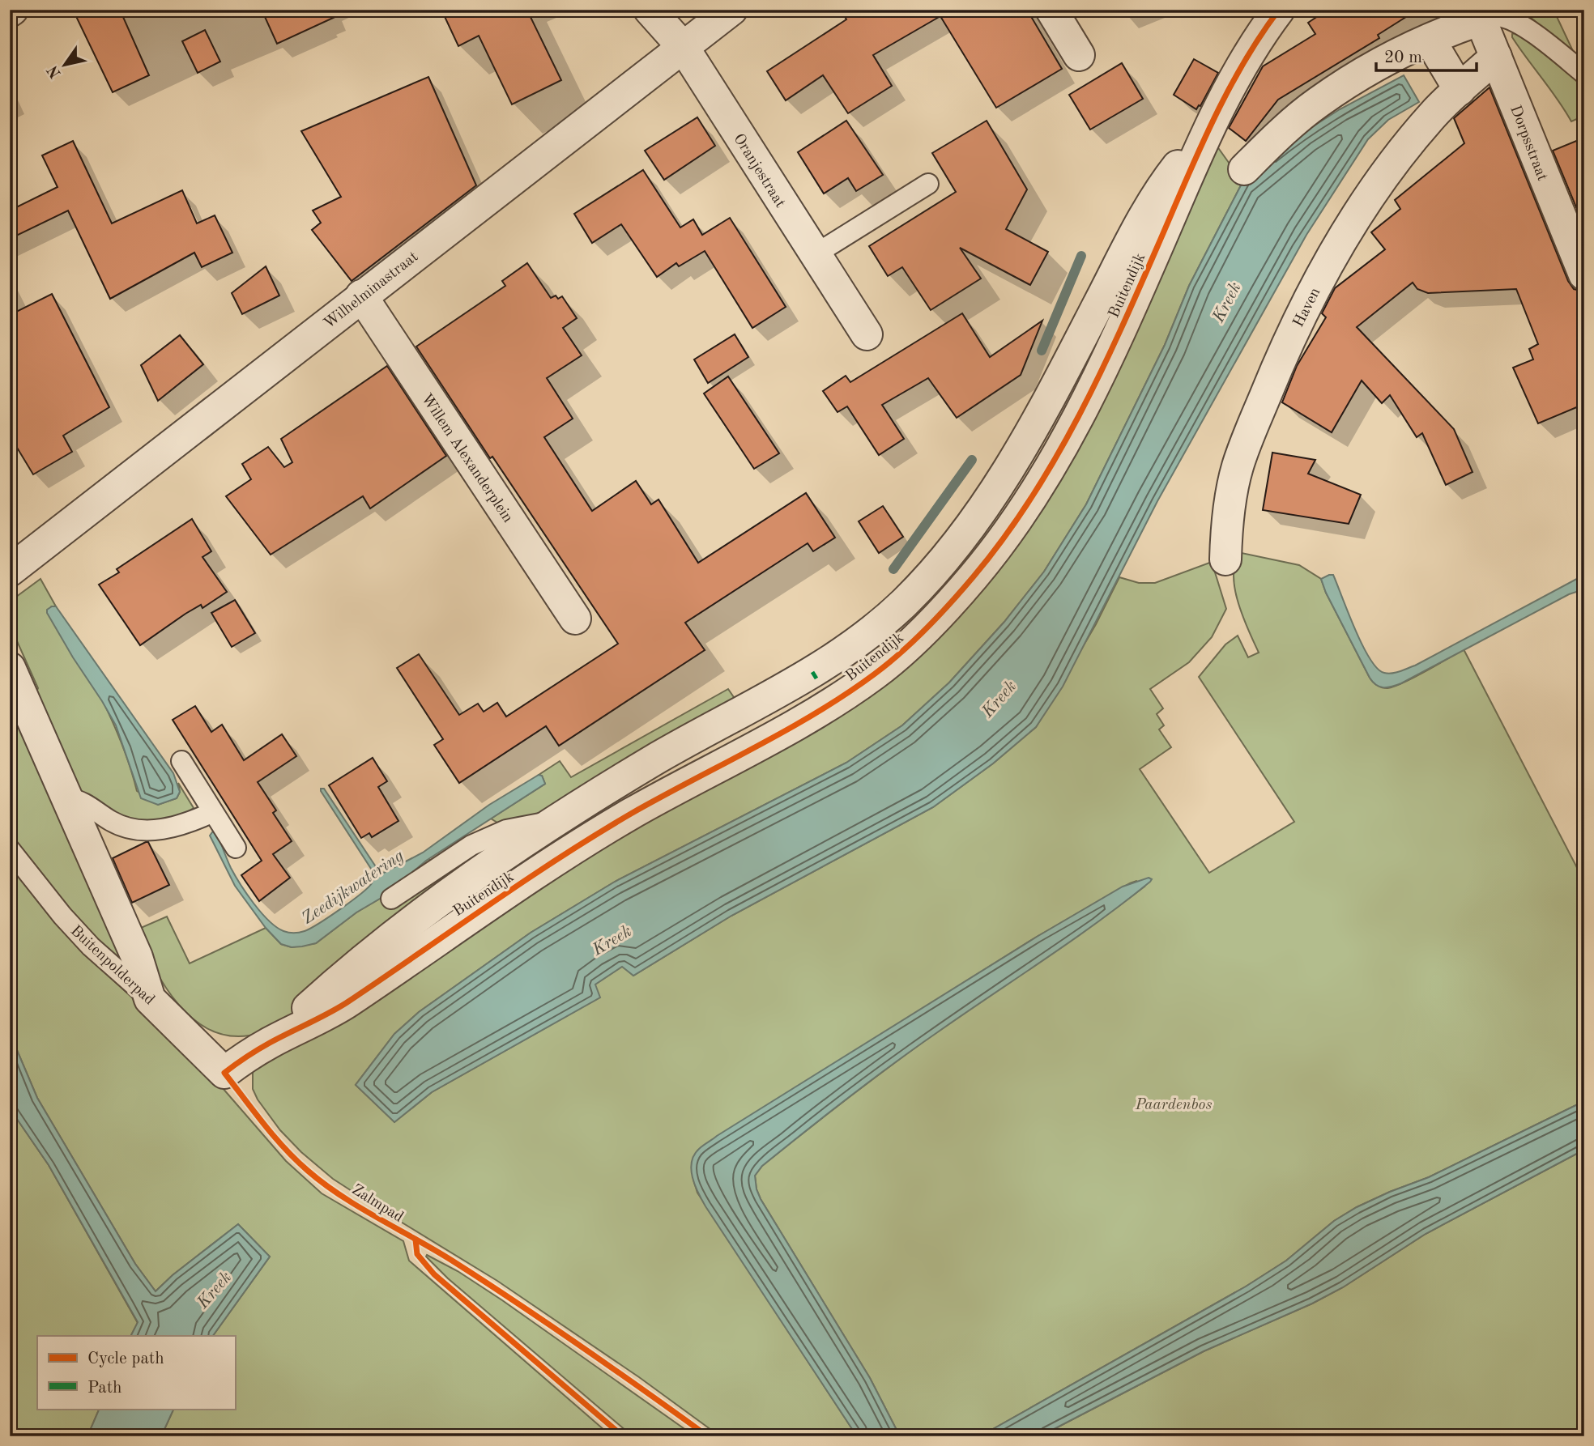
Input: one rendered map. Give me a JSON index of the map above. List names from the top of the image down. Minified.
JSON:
{"streets":{"street":["Dorpsstraat","Oranjestraat","Buitendijk","Wilhelminastraat","Haven","Willem Alexanderplein","Buitenpolderpad"],"cycle path":["Zalmpad"]},"crossings":[["Dorpsstraat","Haven"],["Oranjestraat","Wilhelminastraat"],["Buitendijk","Buitenpolderpad"],["Wilhelminastraat","Willem Alexanderplein"]],"water":["Kreek","Zeedijkwatering"],"parks":["Paardenbos"],"legend":["Cycle path","Path"],"scale_bar":"20 m","north":"bottom left"}
